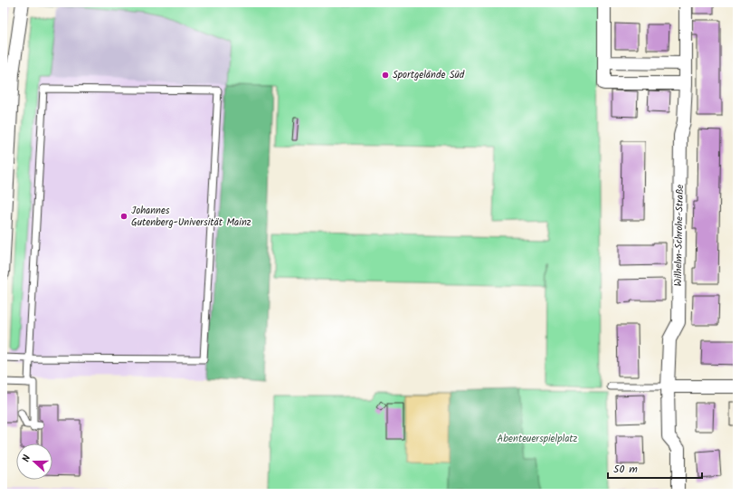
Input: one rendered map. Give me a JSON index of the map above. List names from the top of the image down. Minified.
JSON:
{"streets":{"street":["Wilhelm-Schrohe-Straße"]},"parks":["Abenteuerspielplatz"],"places":["Sportgelände Süd","Johannes Gutenberg-Universität Mainz"],"scale_bar":"50 m","north":"left"}
